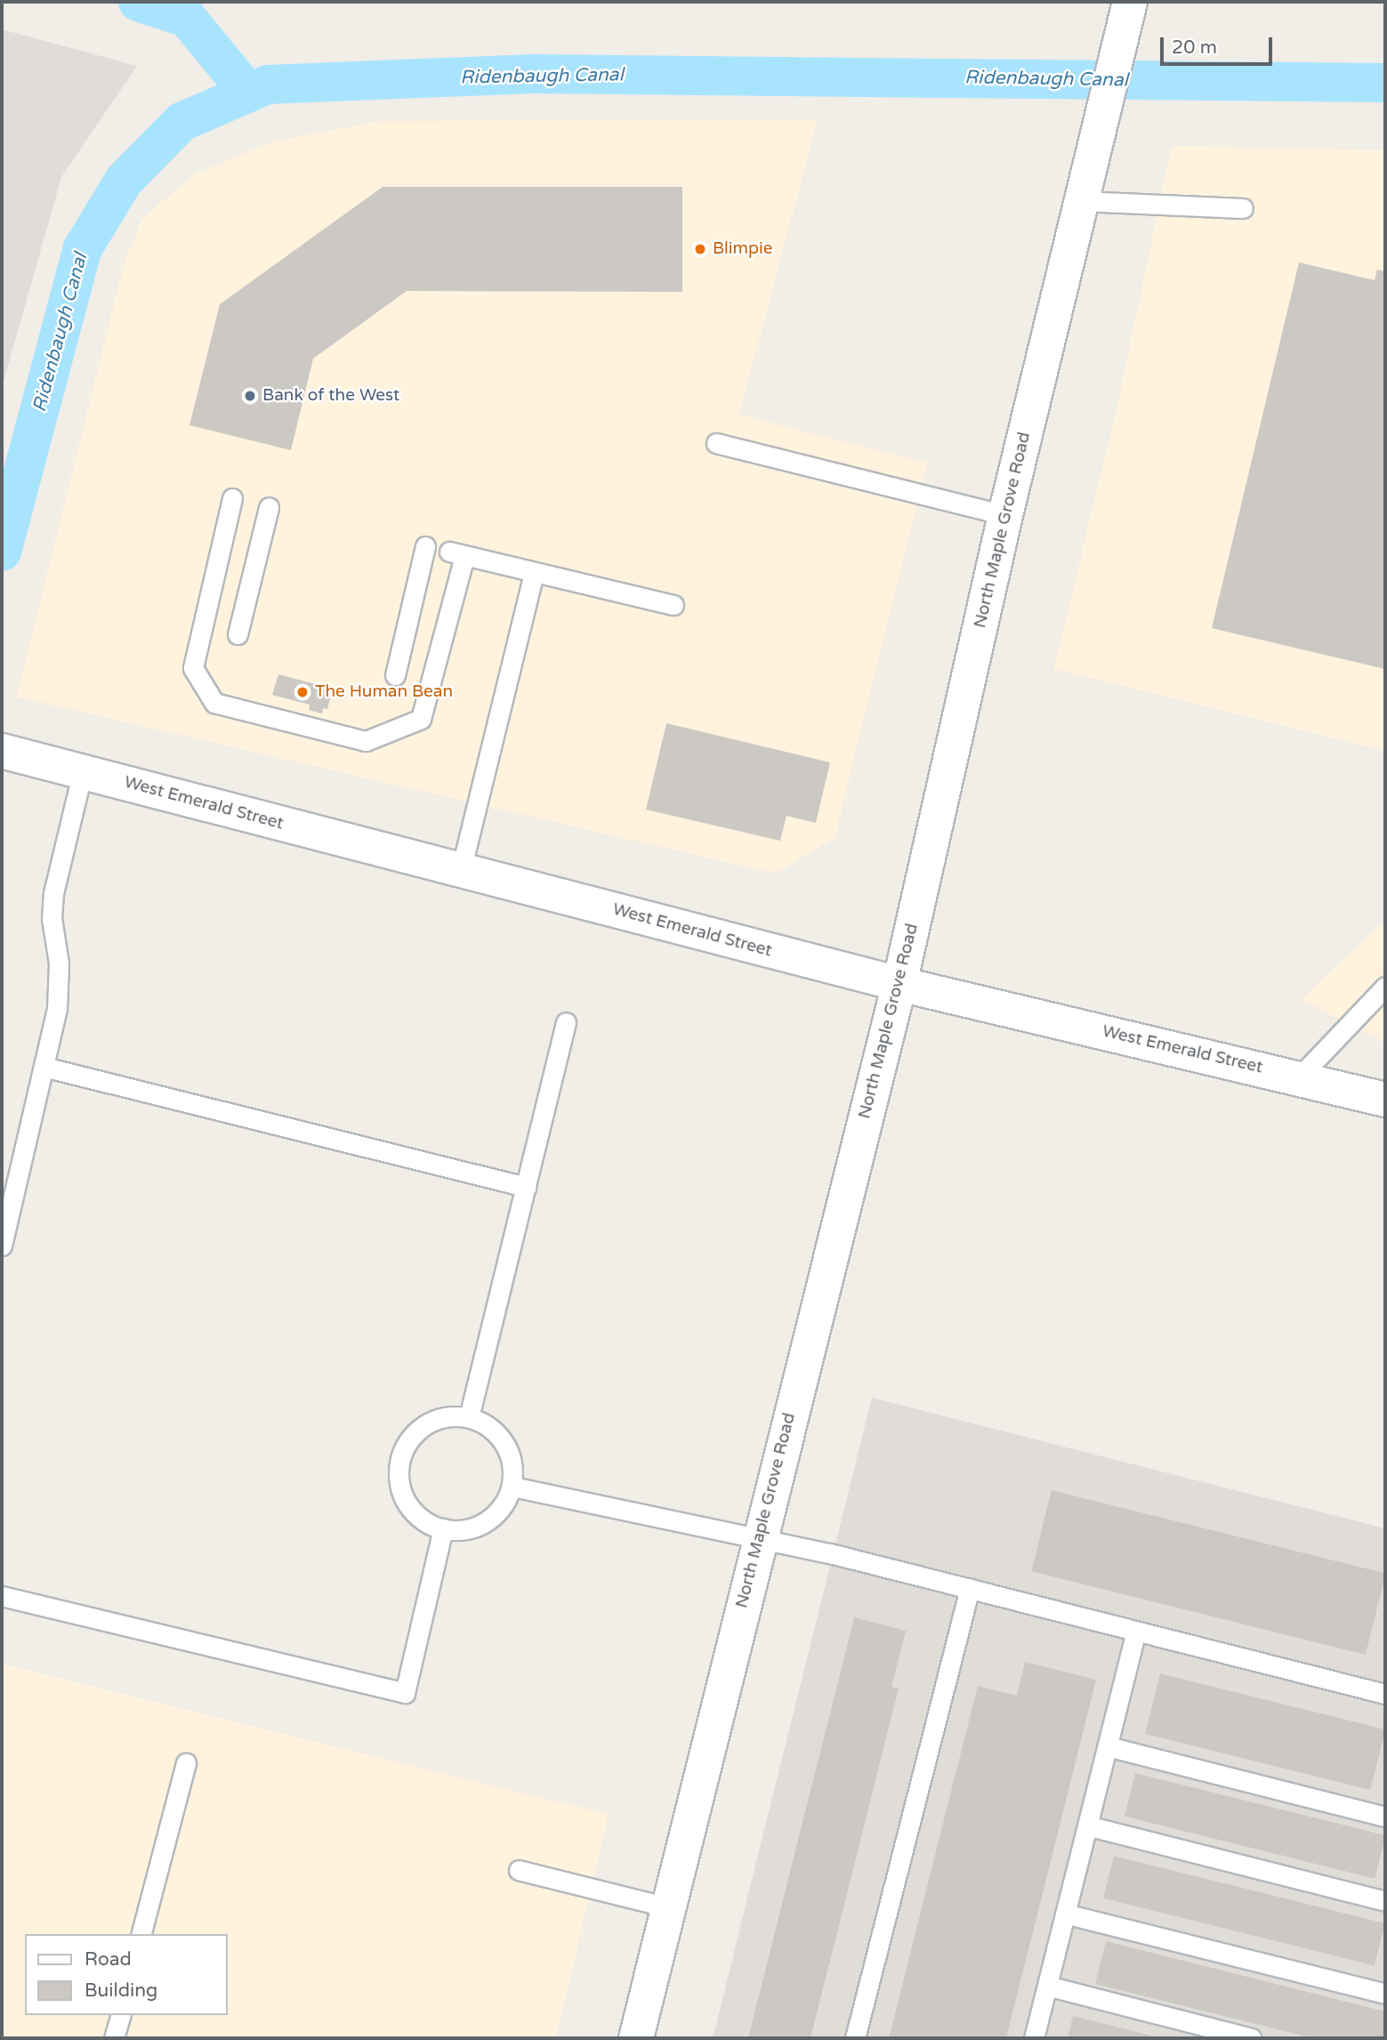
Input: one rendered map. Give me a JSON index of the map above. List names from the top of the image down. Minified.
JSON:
{"streets":{"main road":["North Maple Grove Road","West Emerald Street"]},"crossings":[["North Maple Grove Road","West Emerald Street"]],"water":["Ridenbaugh Canal"],"places":["Blimpie","Bank of the West","The Human Bean"],"legend":["Road","Building"],"scale_bar":"20 m"}
